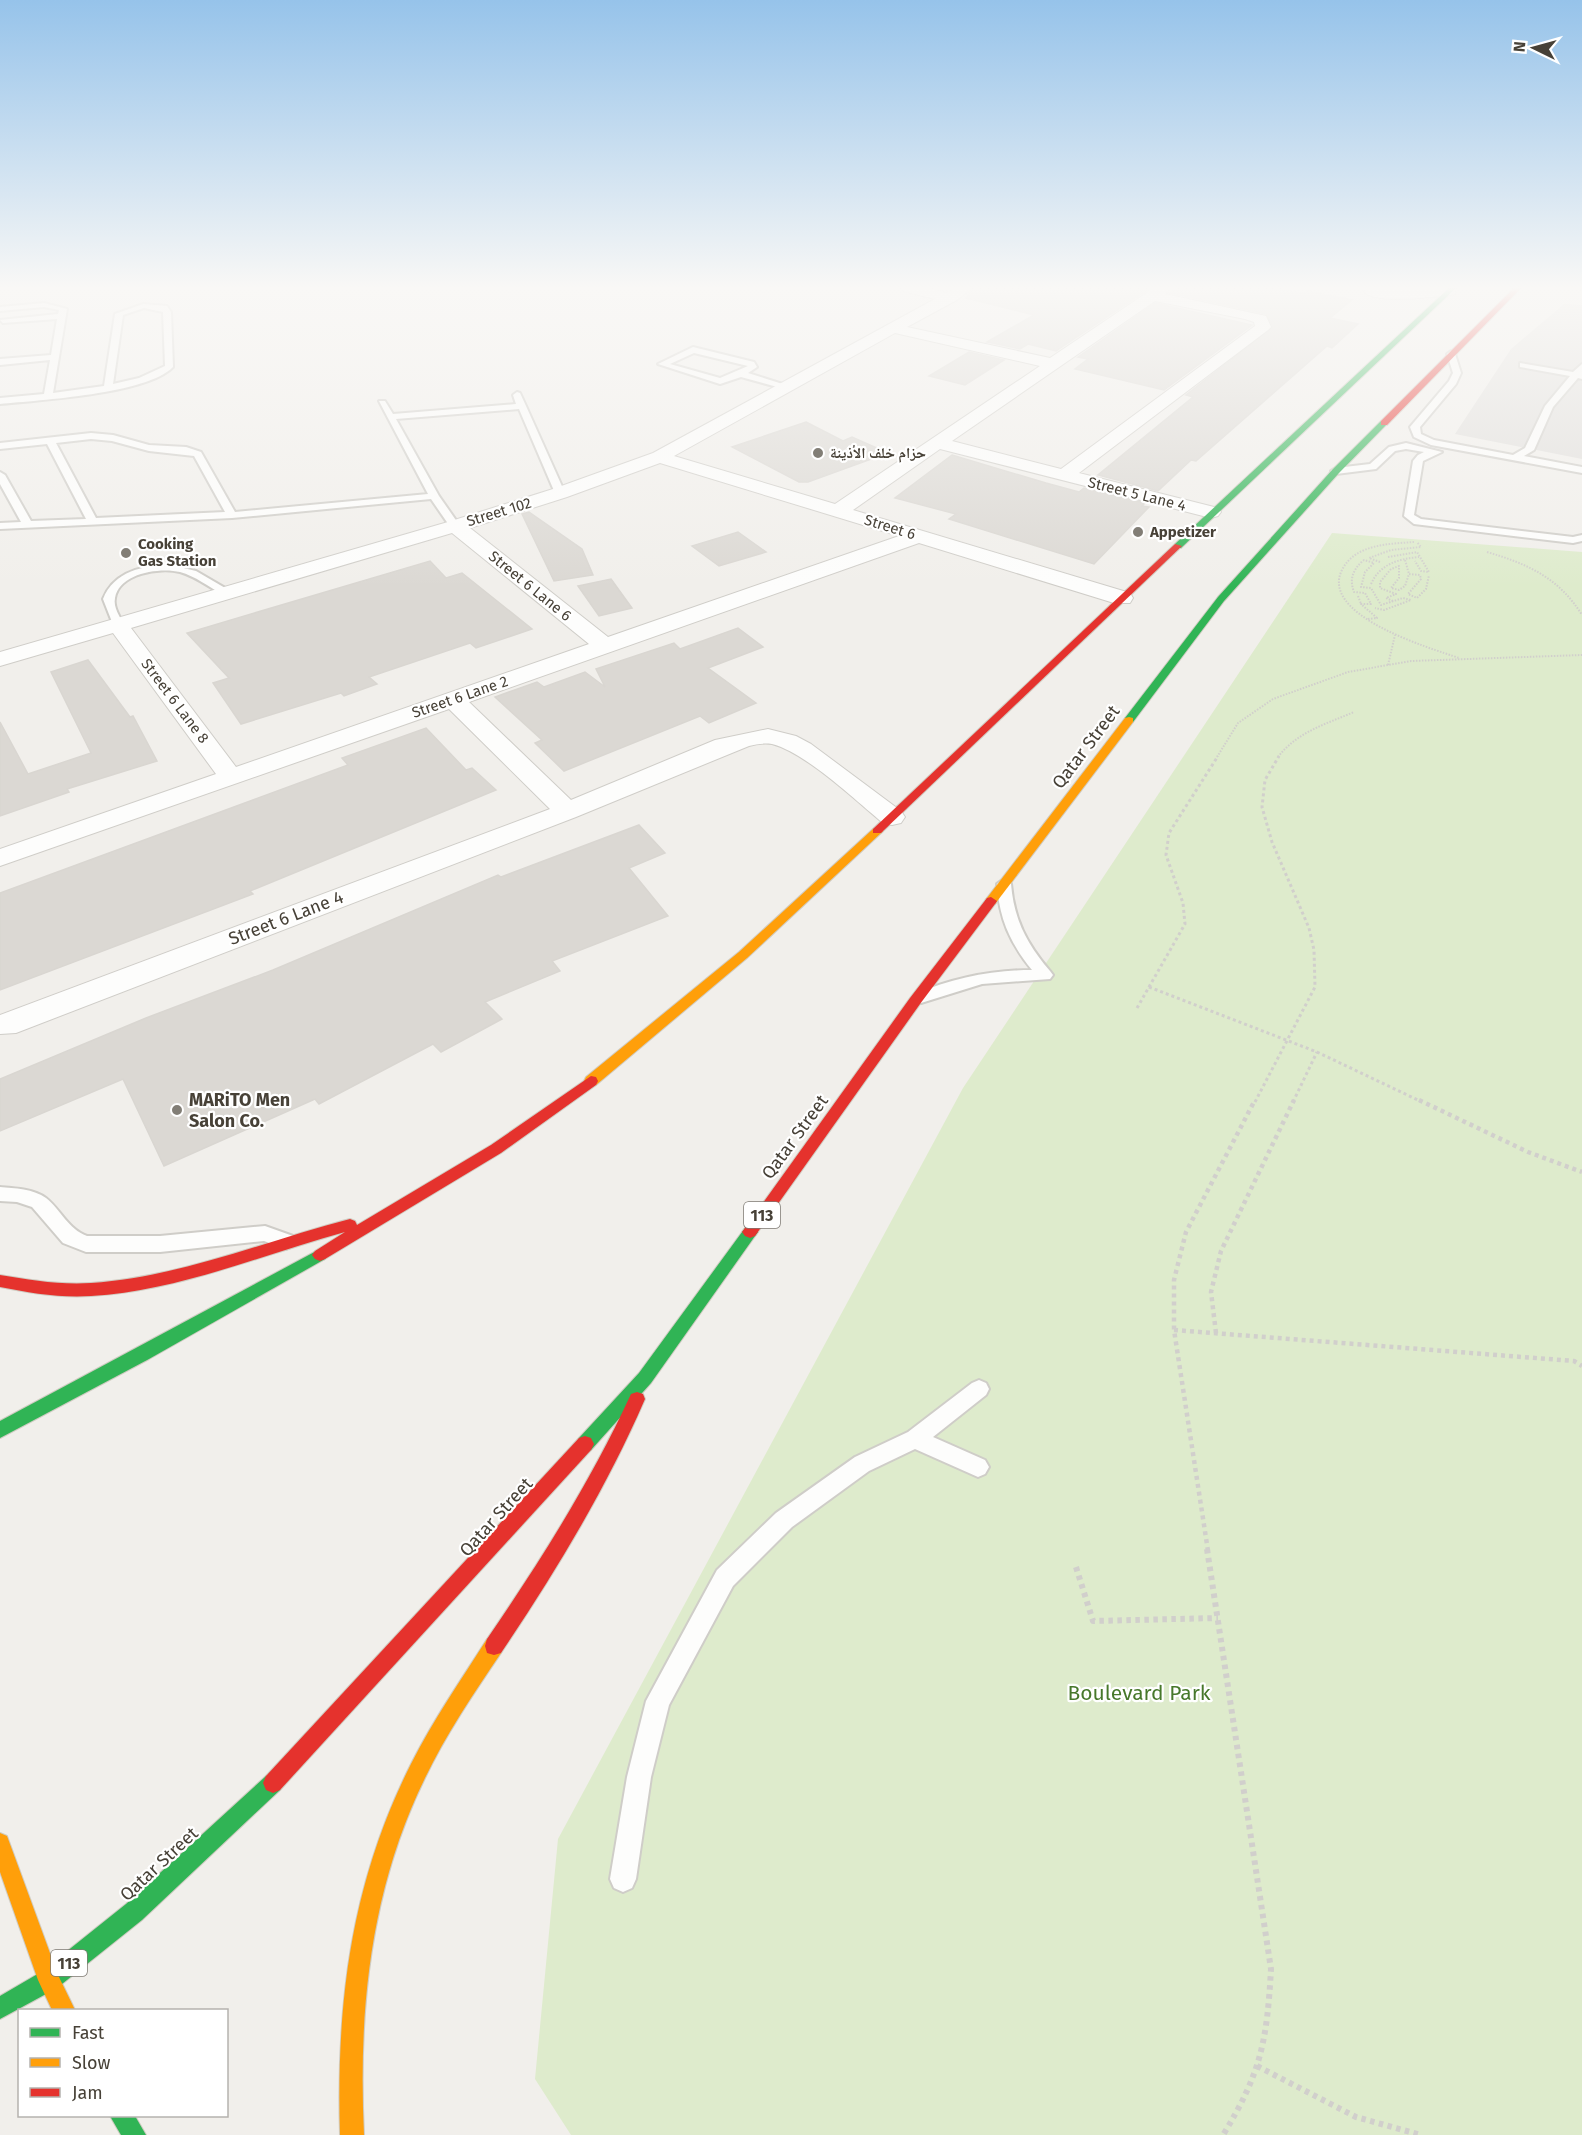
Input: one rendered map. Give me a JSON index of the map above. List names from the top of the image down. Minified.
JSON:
{"streets":{"main road":["Qatar Street","113"],"street":["Street 5 Lane 4","Street 102","Street 6","Street 6 Lane 6","Street 6 Lane 2","Street 6 Lane 8","Street 6 Lane 4"]},"crossings":[["Street 102","Street 6"],["Street 102","Street 6 Lane 6"],["Street 102","Street 6 Lane 8"],["Street 6","Street 6 Lane 2"],["Street 6 Lane 6","Street 6 Lane 2"],["Street 6 Lane 2","Street 6 Lane 8"]],"parks":["Boulevard Park"],"places":["حزام خلف الأذينة","Appetizer","Cooking Gas Station","MARiTO Men Salon Co."],"legend":["Fast","Slow","Jam"],"north":"left"}
